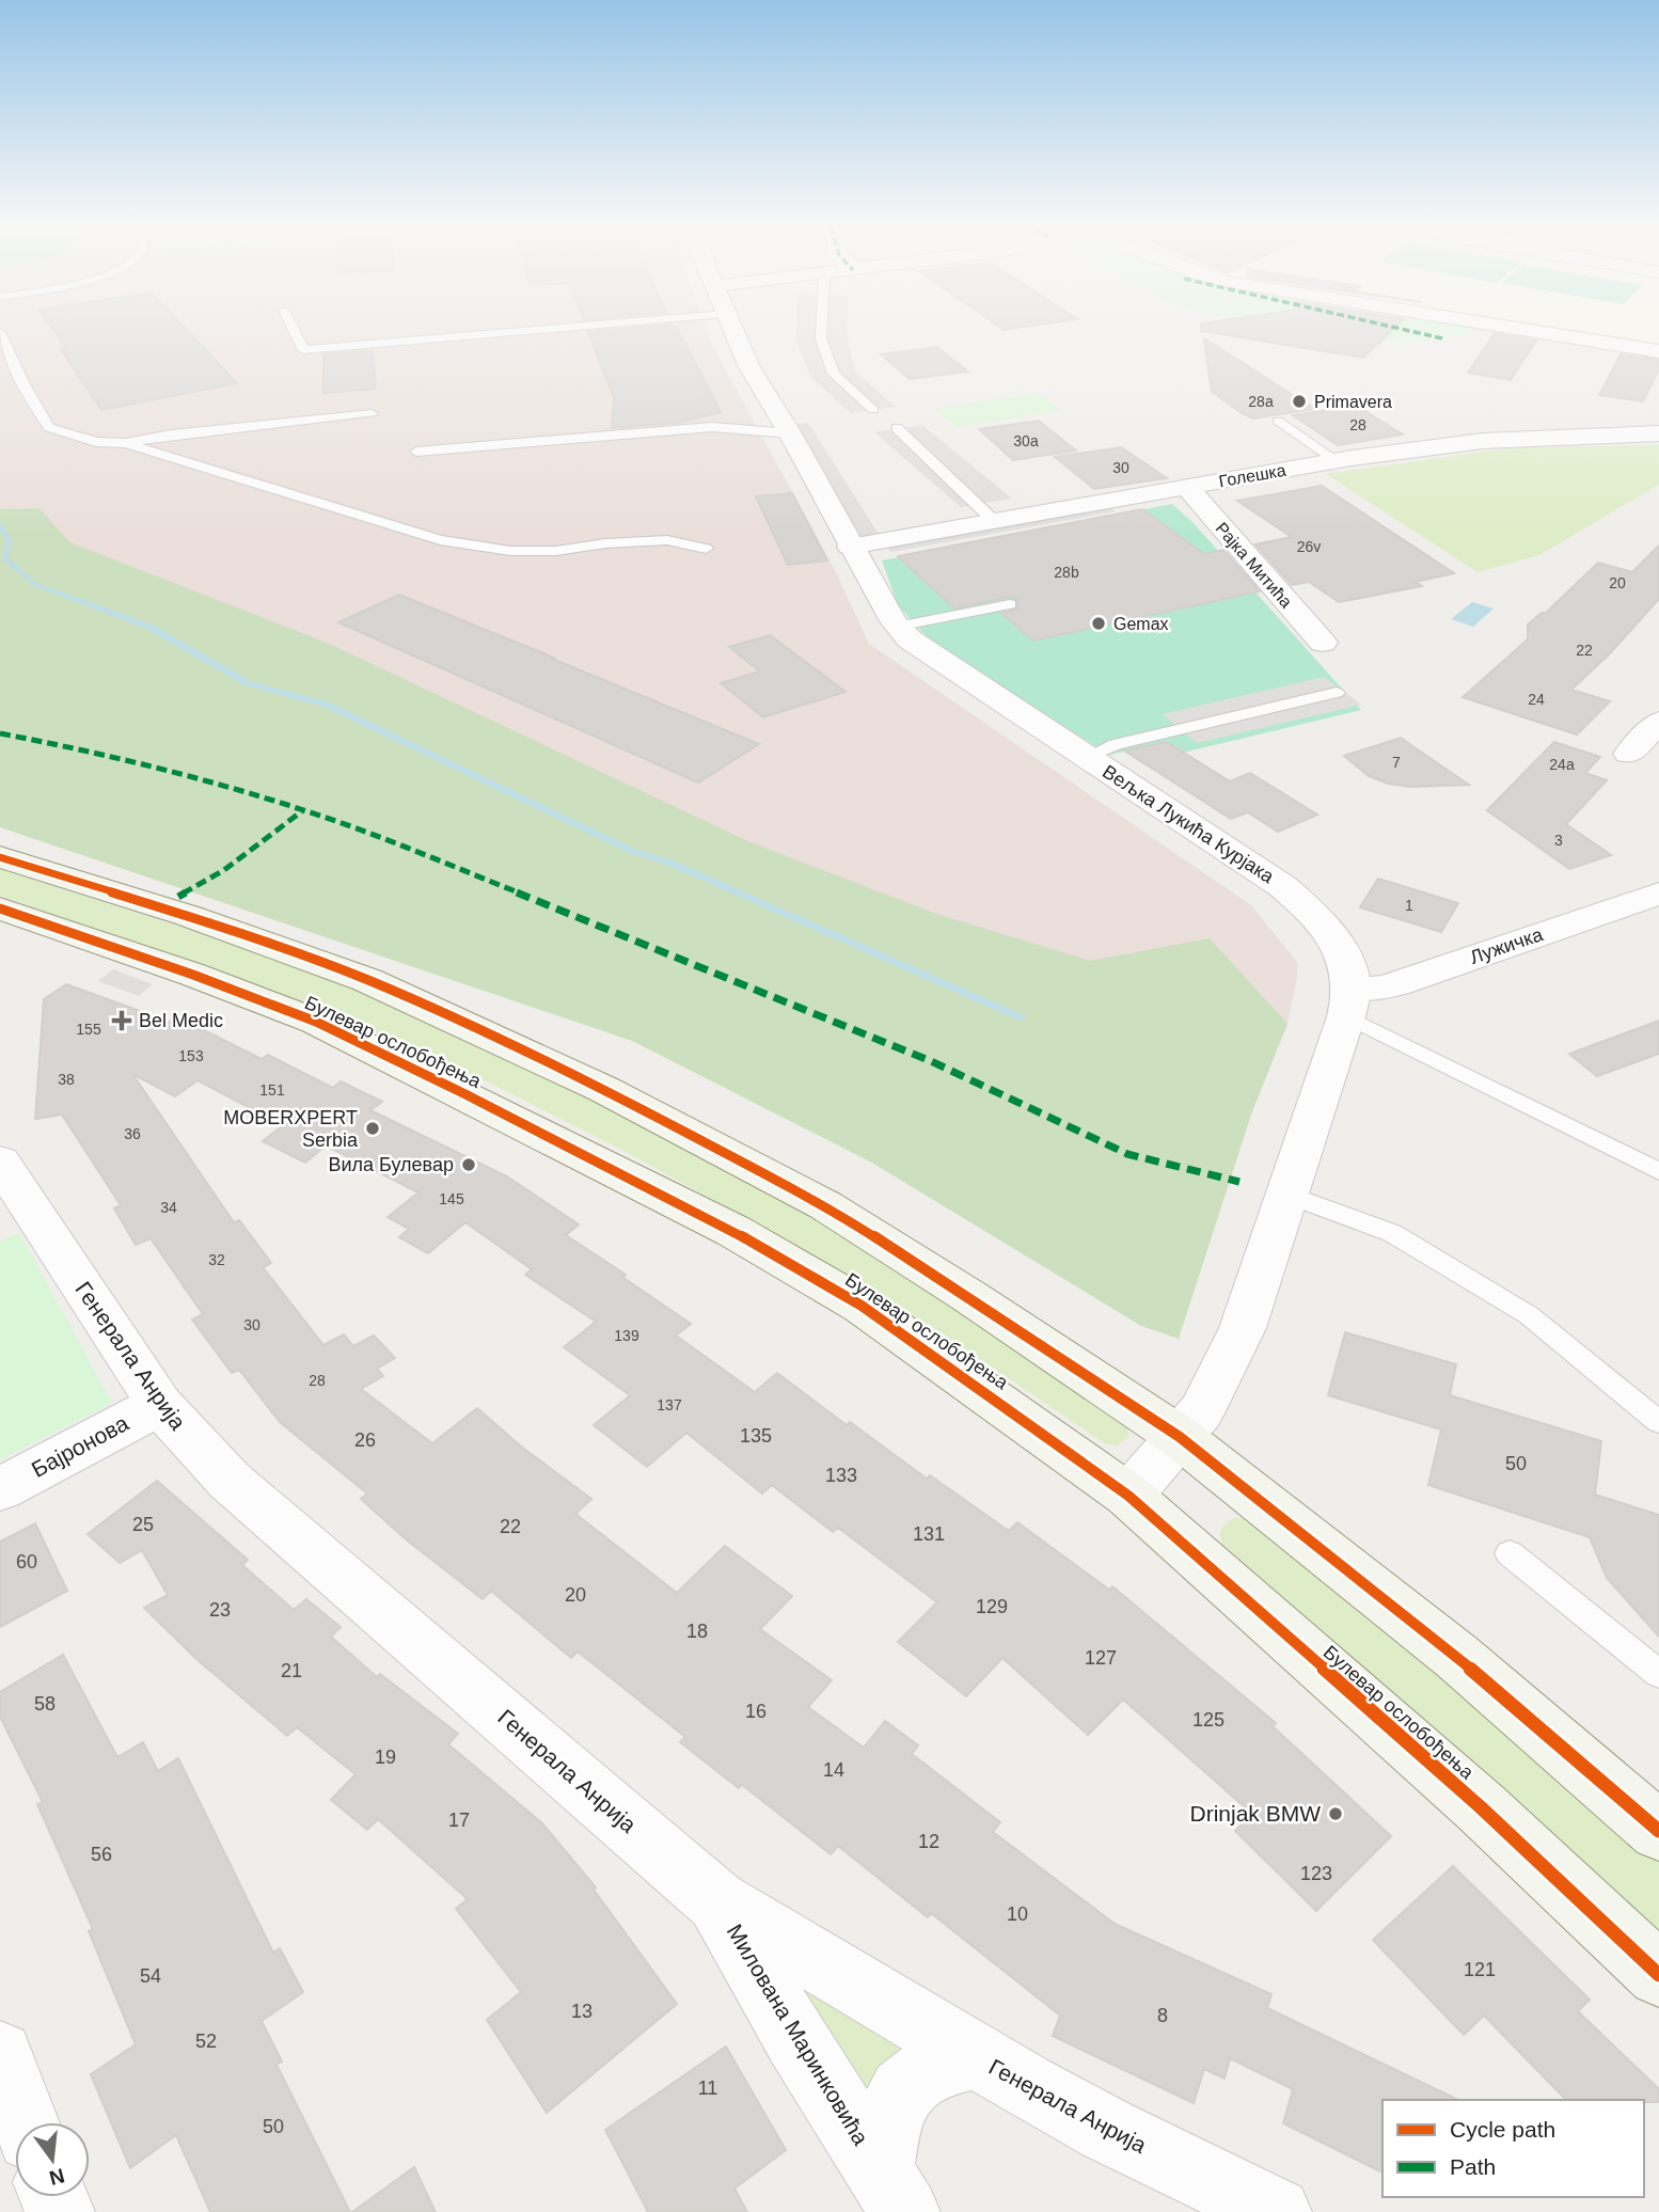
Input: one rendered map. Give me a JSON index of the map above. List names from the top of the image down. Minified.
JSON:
{"streets":{"main road":["Булевар ослобођења"],"street":["Голешка","Рајка Митића","Вељка Лукића Курјака","Лужичка","Генерала Анрија","Бајронова","Милована Маринковића"]},"crossings":[["Голешка","Рајка Митића"],["Голешка","Вељка Лукића Курјака"],["Вељка Лукића Курјака","Лужичка"],["Генерала Анрија","Бајронова"],["Генерала Анрија","Милована Маринковића"]],"places":{"other":["Primavera","Gemax","MOBERXPERT Serbia","Вила Булевар","Drinjak BMW"],"health":["Bel Medic"]},"house_numbers":["28a","28","30a","30","26v","28b","20","22","24","7","24a","3","1","155","153","38","151","36","145","34","32","30","139","28","137","135","26","50","133","25","22","131","60","20","129","23","18","127","21","58","16","125","19","14","17","12","56","123","10","121","54","13","8","52","11","50"],"legend":["Cycle path","Path"],"north":"bottom"}
